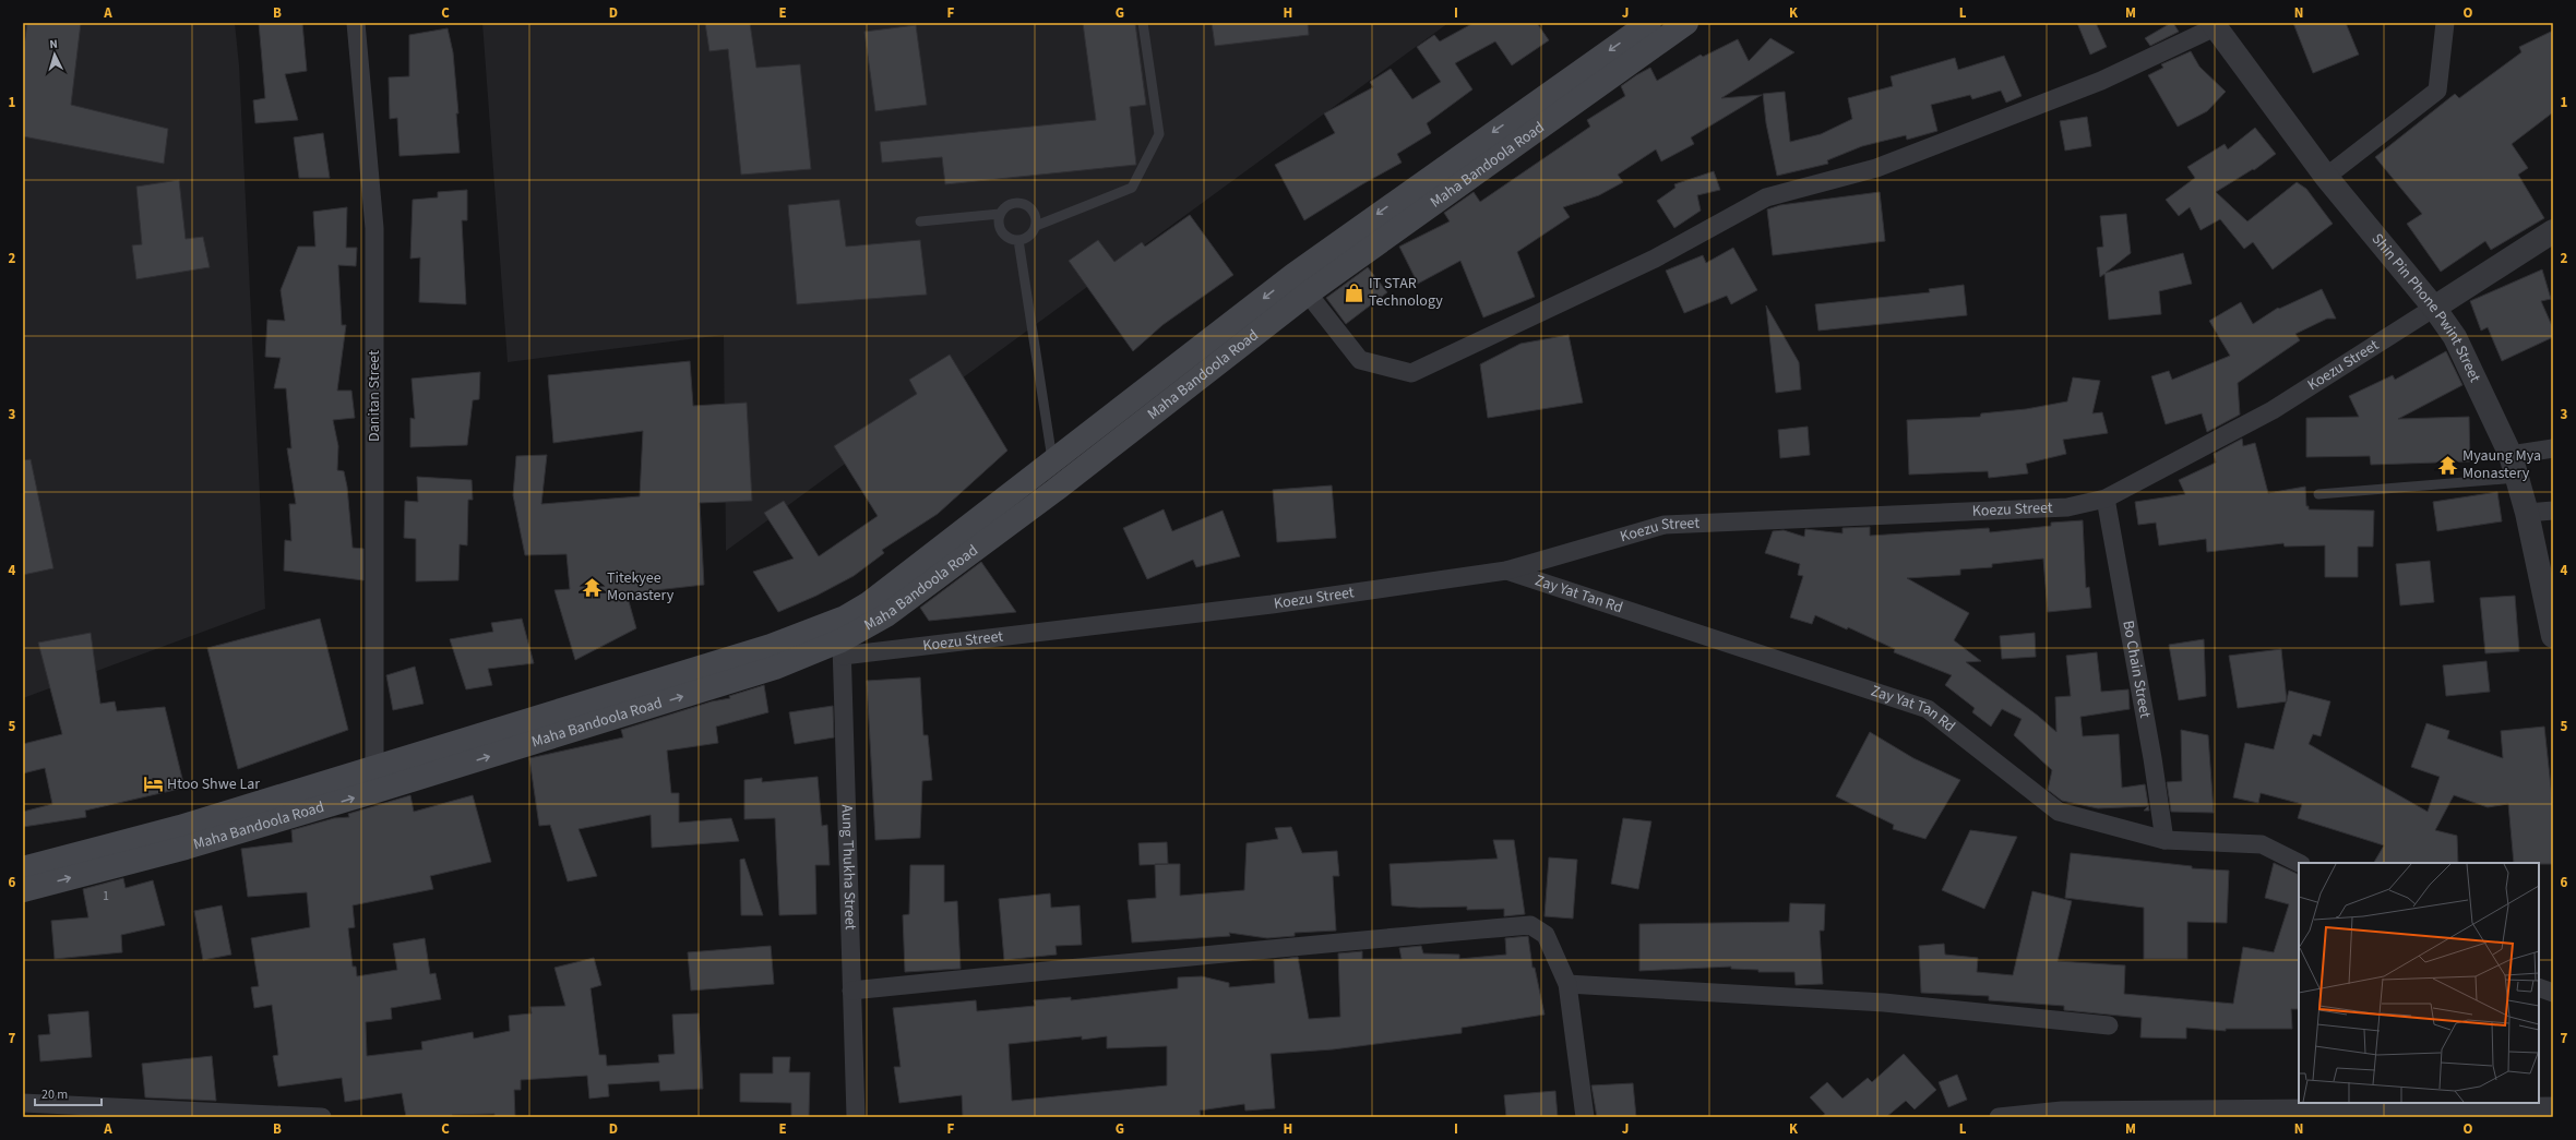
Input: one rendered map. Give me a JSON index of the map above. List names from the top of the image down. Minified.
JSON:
{"streets":{"main road":["Maha Bandoola Road"],"street":["Shin Pin Phone Pwint Street","Koezu Street","Danitan Street","Zay Yat Tan Rd","Bo Chain Street","Aung Thukha Street"]},"crossings":[["Maha Bandoola Road","Koezu Street"],["Maha Bandoola Road","Danitan Street"],["Maha Bandoola Road","Aung Thukha Street"],["Shin Pin Phone Pwint Street","Koezu Street"],["Koezu Street","Zay Yat Tan Rd"],["Koezu Street","Bo Chain Street"],["Koezu Street","Aung Thukha Street"],["Zay Yat Tan Rd","Bo Chain Street"]],"places":{"shop":["IT STAR Technology"],"temple":["Myaung Mya Monastery","Titekyee Monastery"],"hotel":["Htoo Shwe Lar"]},"house_numbers":["1"],"scale_bar":"20 m","north":"top","grid":{"columns":["A","B","C","D","E","F","G","H","I","J","K","L","M","N","O"],"rows":["1","2","3","4","5","6","7"]}}
